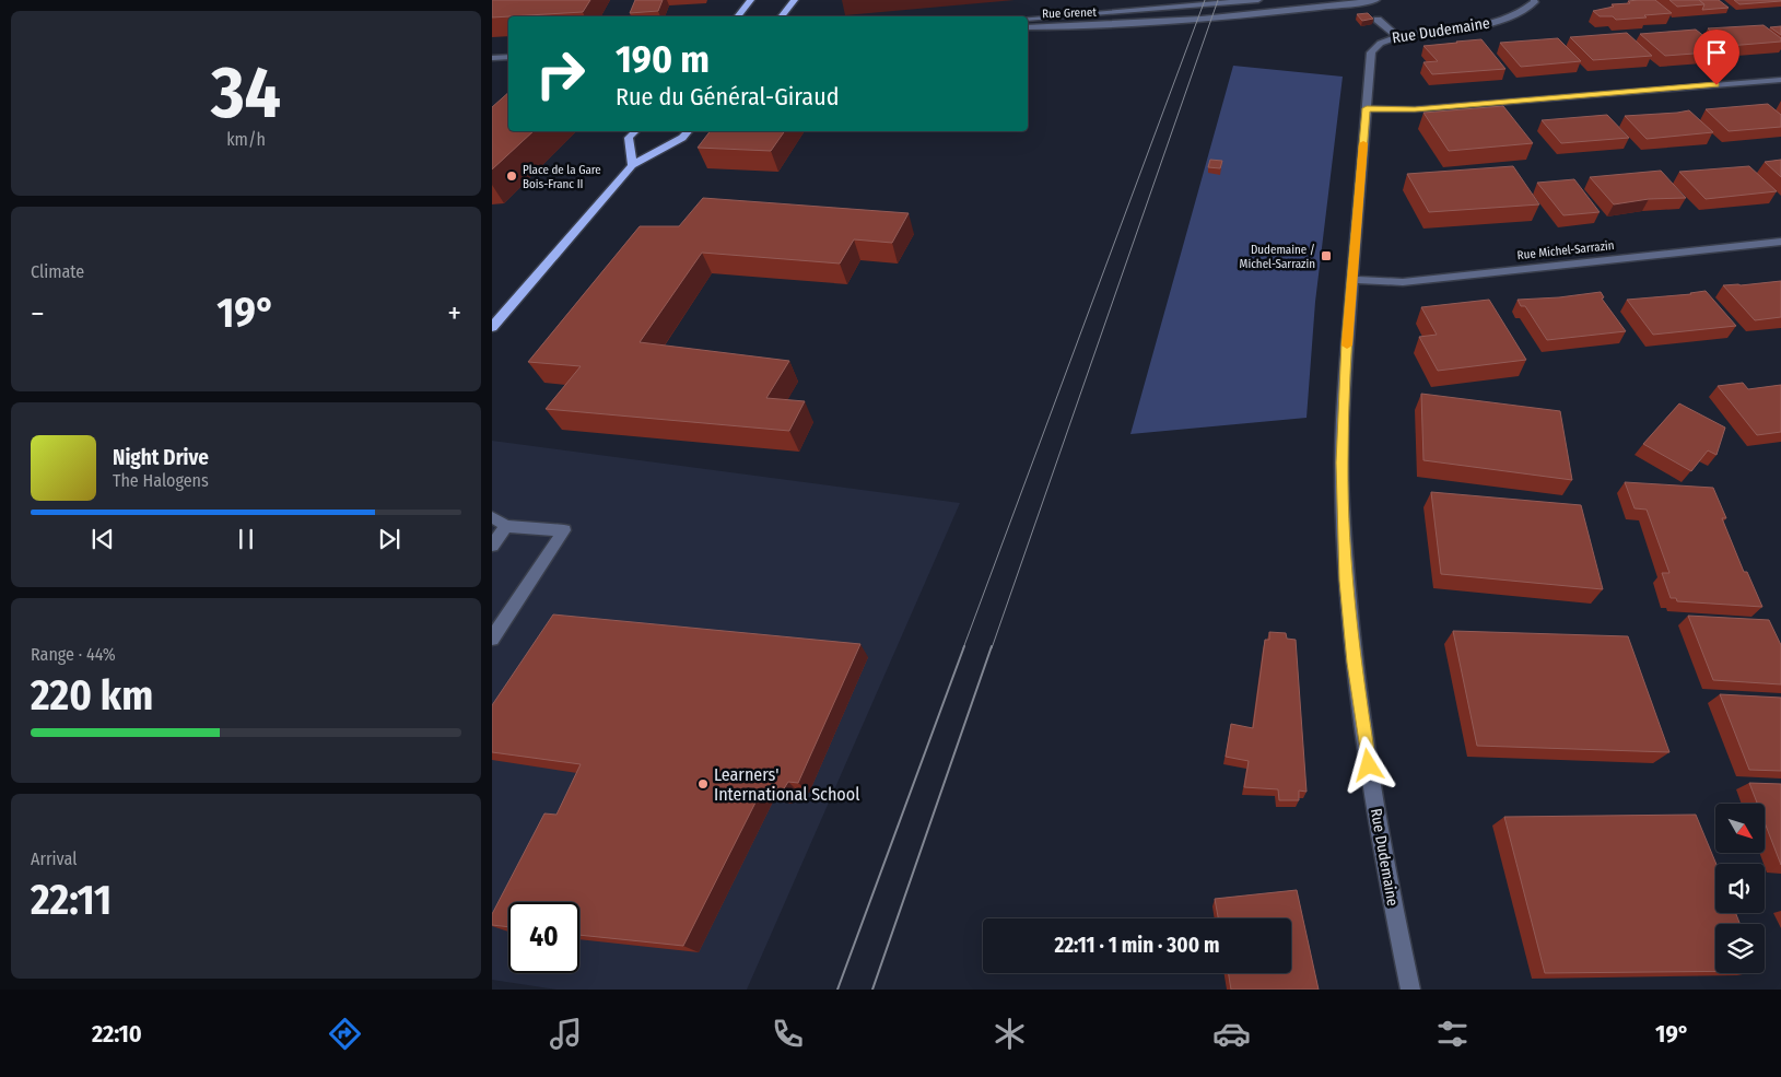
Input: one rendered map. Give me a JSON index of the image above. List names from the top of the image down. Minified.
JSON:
{"streets":{"street":["Rue Grenet","Rue Dudemaine","Rue Michel-Sarrazin"]},"crossings":[["Rue Dudemaine","Rue Michel-Sarrazin"]],"places":{"other":["Place de la Gare Bois-Franc II","Learners' International School"],"transit":["Dudemaine / Michel-Sarrazin"]},"north":"bottom right","page":{"tile":[["34","km/h"],"Climate",["Range · 44%","220 km"],["Arrival","22:11"]],"turn":["190 m","Rue du Général-Giraud"],"heat":["−","19°","+"],"song":["Night Drive","The Halogens"],"limit":"40","trip":"22:11 · 1 min · 300 m","tabs":["22:10","19°"]}}
